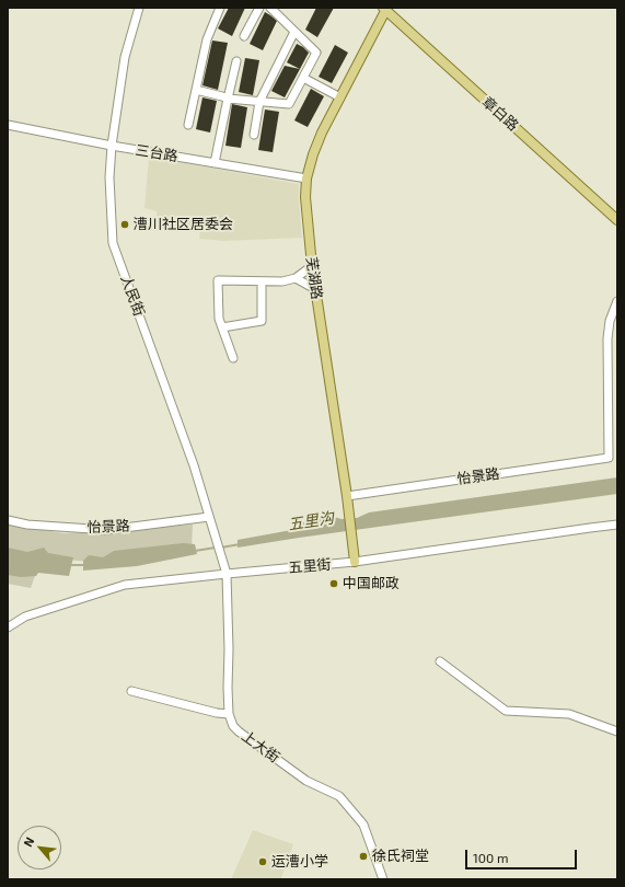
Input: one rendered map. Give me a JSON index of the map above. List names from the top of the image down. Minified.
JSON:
{"streets":{"main road":["章白路","芜湖路"],"street":["三台路","人民街","怡景路","五里街","上大街"]},"crossings":[["章白路","芜湖路"],["三台路","芜湖路"],["三台路","人民街"],["芜湖路","怡景路"],["芜湖路","五里街"],["人民街","怡景路"],["人民街","五里街"],["人民街","上大街"],["五里街","上大街"]],"water":["五里沟"],"places":["漕川社区居委会","中国邮政","徐氏祠堂","运漕小学"],"scale_bar":"100 m","north":"top left"}
